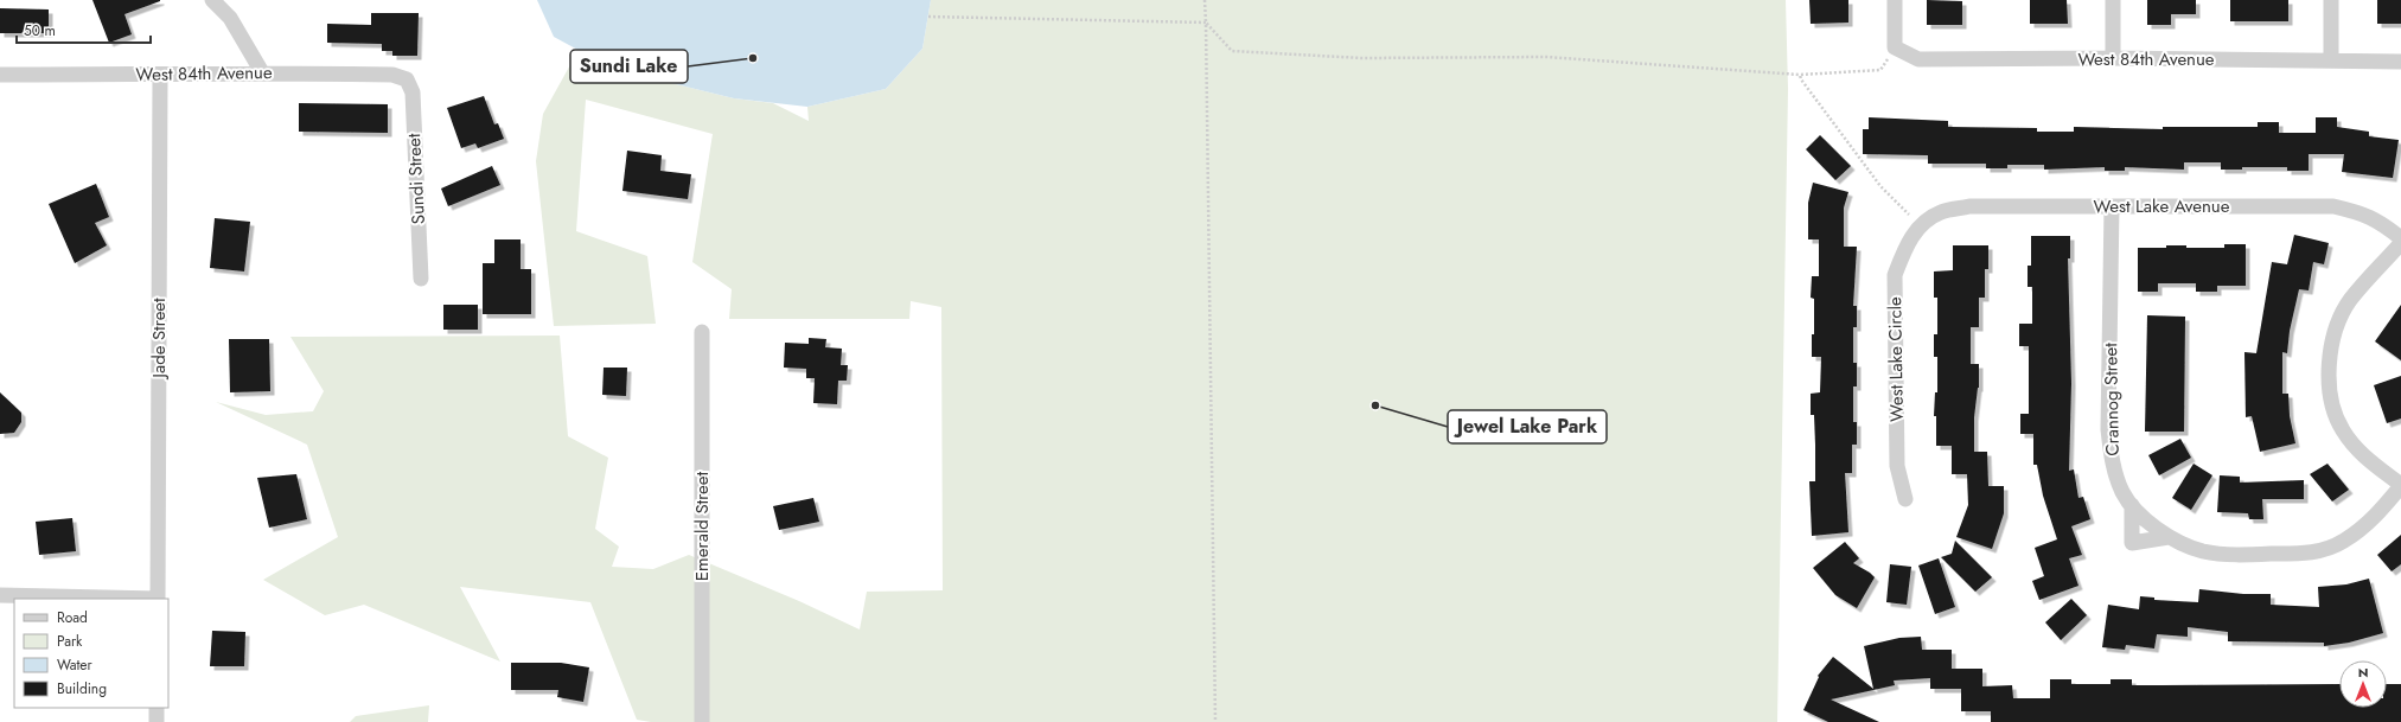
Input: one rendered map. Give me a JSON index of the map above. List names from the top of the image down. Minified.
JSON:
{"streets":{"street":["West 84th Avenue","Sundi Street","West Lake Avenue","Jade Street","West Lake Circle","Crannog Street","Emerald Street"]},"crossings":[["West 84th Avenue","Sundi Street"],["West 84th Avenue","Jade Street"],["West Lake Avenue","West Lake Circle"],["West Lake Avenue","Crannog Street"]],"places":["Sundi Lake","Jewel Lake Park"],"legend":["Road","Park","Water","Building"],"scale_bar":"50 m","north":"top"}
